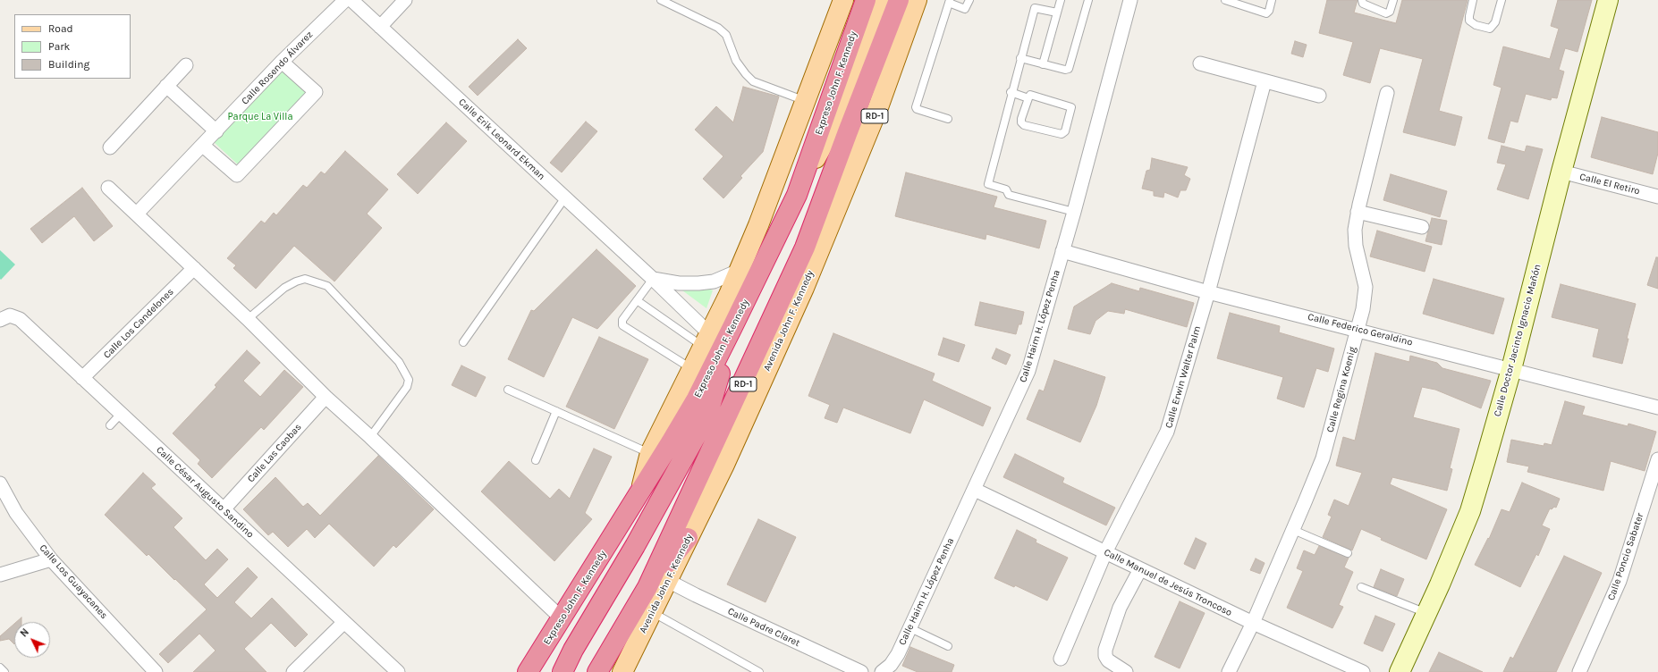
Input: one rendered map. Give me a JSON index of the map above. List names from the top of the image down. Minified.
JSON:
{"streets":{"highway":["Expreso John F. Kennedy","RD-1"],"main road":["Avenida John F. Kennedy"],"street":["Calle Rosendo Álvarez","Calle Erik Leonard Ekman","Calle El Retiro","Calle Los Candelones","Calle Haim H. López Penha","Calle Federico Geraldino","Calle Doctor Jacinto Ignacio Mañón","Calle Erwin Walter Palm","Calle Regina Koenig","Calle Las Caobas","Calle César Augusto Sandino","Calle Poncio Sabater","Calle Los Guayacanes","Calle Manuel de Jesús Troncoso","Calle Padre Claret"]},"crossings":[["Calle El Retiro","Calle Doctor Jacinto Ignacio Mañón"],["Avenida John F. Kennedy","Calle Padre Claret"],["Calle Los Candelones","Calle César Augusto Sandino"],["Calle Haim H. López Penha","Calle Federico Geraldino"],["Calle Haim H. López Penha","Calle Manuel de Jesús Troncoso"],["Calle Federico Geraldino","Calle Doctor Jacinto Ignacio Mañón"],["Calle Federico Geraldino","Calle Erwin Walter Palm"],["Calle Federico Geraldino","Calle Regina Koenig"],["Calle Erwin Walter Palm","Calle Manuel de Jesús Troncoso"],["Calle Regina Koenig","Calle Manuel de Jesús Troncoso"],["Calle Las Caobas","Calle César Augusto Sandino"]],"parks":["Parque La Villa"],"legend":["Road","Park","Building"],"north":"top left"}
